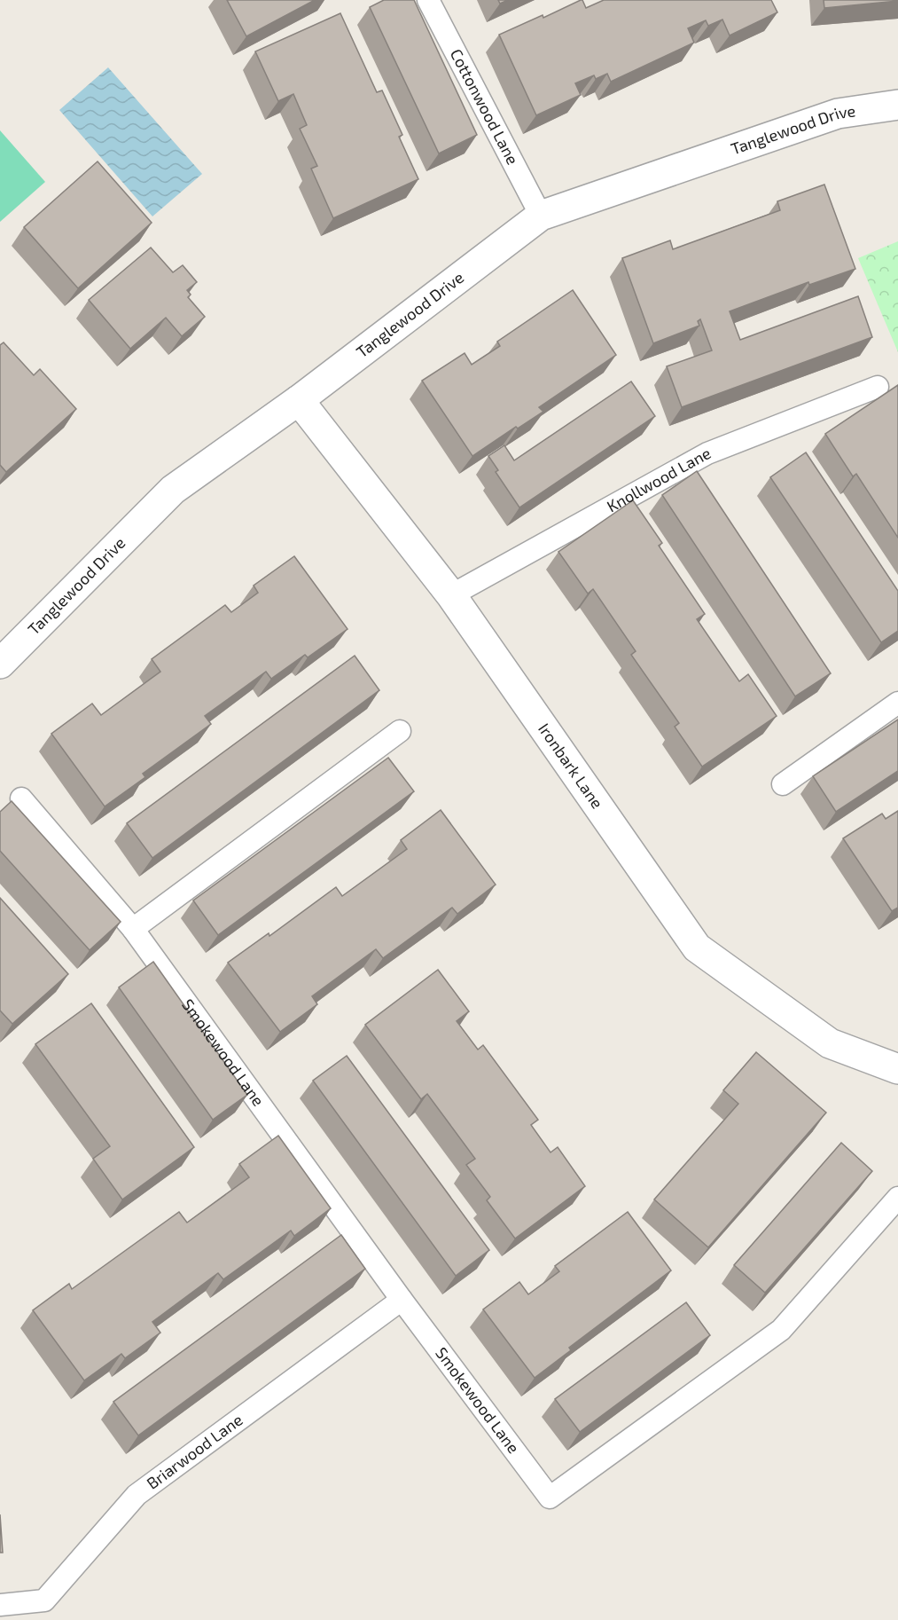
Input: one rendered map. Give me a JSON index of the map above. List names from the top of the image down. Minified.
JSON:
{"streets":{"street":["Tanglewood Drive","Ironbark Lane"],"lane":["Cottonwood Lane","Knollwood Lane","Smokewood Lane","Briarwood Lane"]},"crossings":[["Cottonwood Lane","Tanglewood Drive"],["Tanglewood Drive","Ironbark Lane"],["Knollwood Lane","Ironbark Lane"],["Smokewood Lane","Briarwood Lane"]]}
